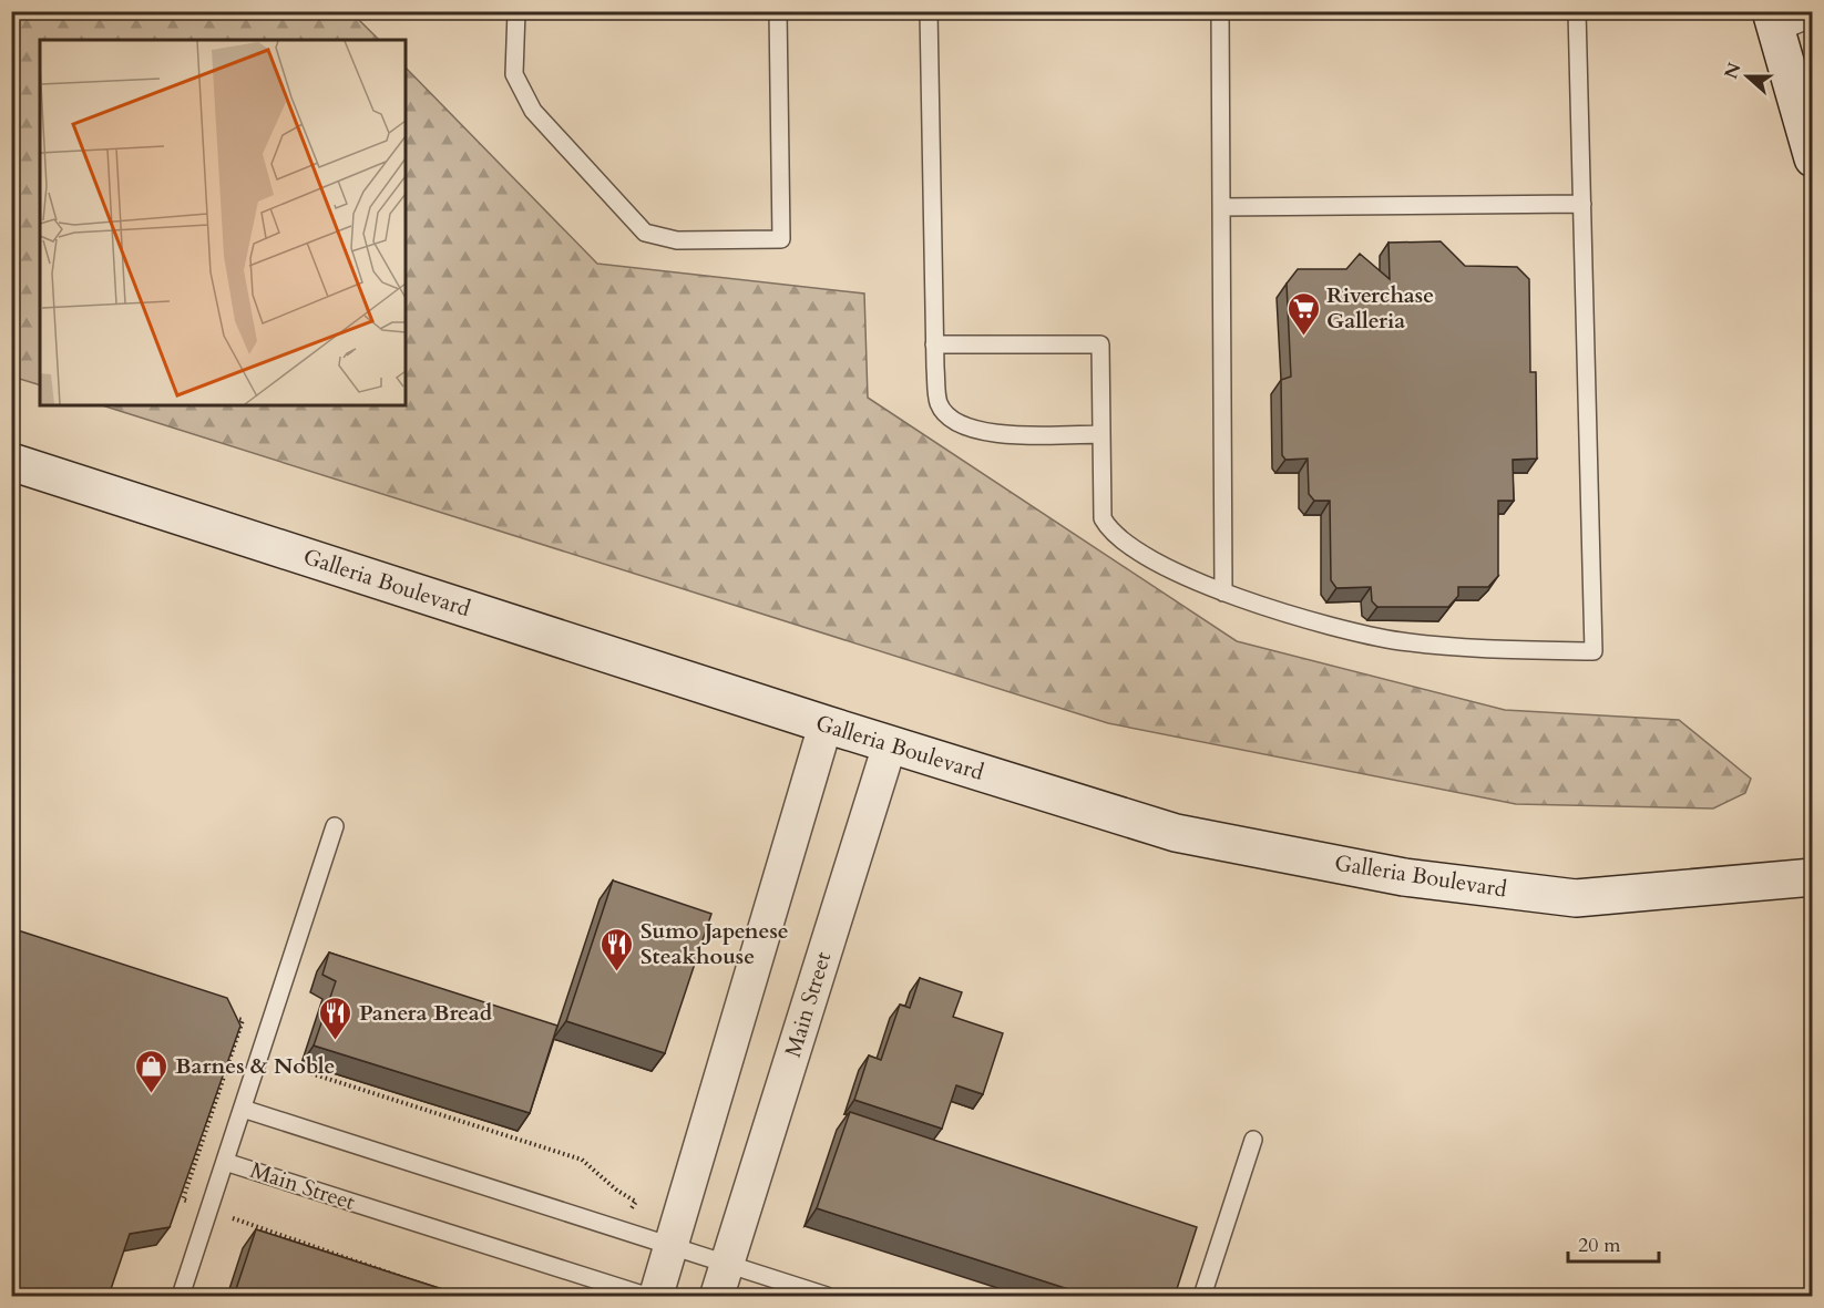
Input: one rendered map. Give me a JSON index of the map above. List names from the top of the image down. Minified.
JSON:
{"streets":{"main road":["Galleria Boulevard"],"street":["Main Street"]},"crossings":[["Galleria Boulevard","Main Street"]],"places":{"supermarket":["Riverchase Galleria"],"restaurant":["Sumo Japenese Steakhouse","Panera Bread"],"shop":["Barnes & Noble"]},"scale_bar":"20 m","north":"left"}
